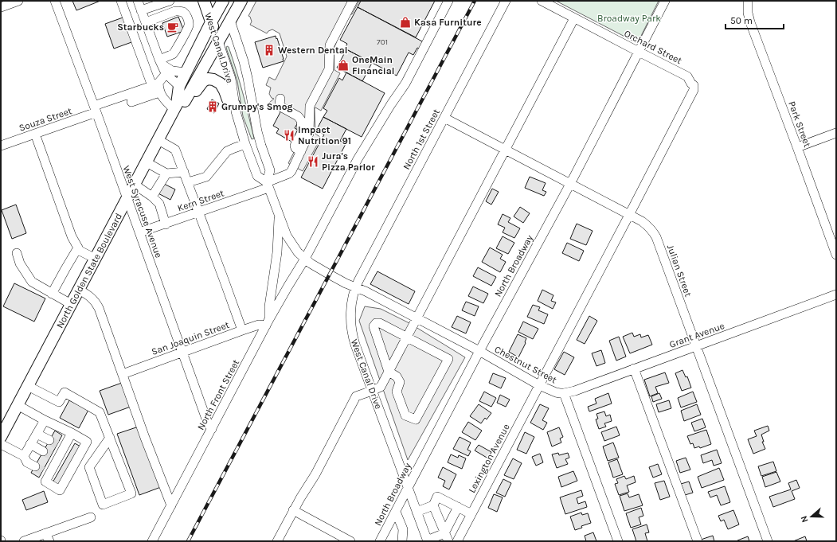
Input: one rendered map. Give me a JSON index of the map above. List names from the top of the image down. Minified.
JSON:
{"streets":{"main road":["West Canal Drive","North Golden State Boulevard"],"street":["Orchard Street","Souza Street","Park Street","North 1st Street","Kern Street","West Syracuse Avenue","North Broadway","Julian Street","Grant Avenue","San Joaquin Street","Chestnut Street","North Front Street","Lexington Avenue"]},"crossings":[["Orchard Street","North Broadway"],["Orchard Street","Lexington Avenue"],["West Canal Drive","North 1st Street"],["West Canal Drive","Kern Street"],["West Canal Drive","North Broadway"],["West Canal Drive","North Golden State Boulevard"],["West Canal Drive","Chestnut Street"],["West Canal Drive","North Front Street"],["Souza Street","West Syracuse Avenue"],["North 1st Street","Julian Street"],["North 1st Street","Chestnut Street"],["Kern Street","West Syracuse Avenue"],["West Syracuse Avenue","North Golden State Boulevard"],["West Syracuse Avenue","San Joaquin Street"],["West Syracuse Avenue","North Front Street"],["North Broadway","Julian Street"],["North Broadway","Chestnut Street"],["Julian Street","Grant Avenue"],["Julian Street","Lexington Avenue"],["Grant Avenue","Chestnut Street"],["San Joaquin Street","North Front Street"],["Chestnut Street","Lexington Avenue"]],"parks":["Broadway Park"],"places":{"shop":["Kasa Furniture","OneMain Financial"],"cafe":["Starbucks"],"building":["Western Dental","Grumpy's Smog"],"restaurant":["Impact Nutrition 91","Jura's Pizza Parlor"]},"house_numbers":["701"],"scale_bar":"50 m","north":"left"}
